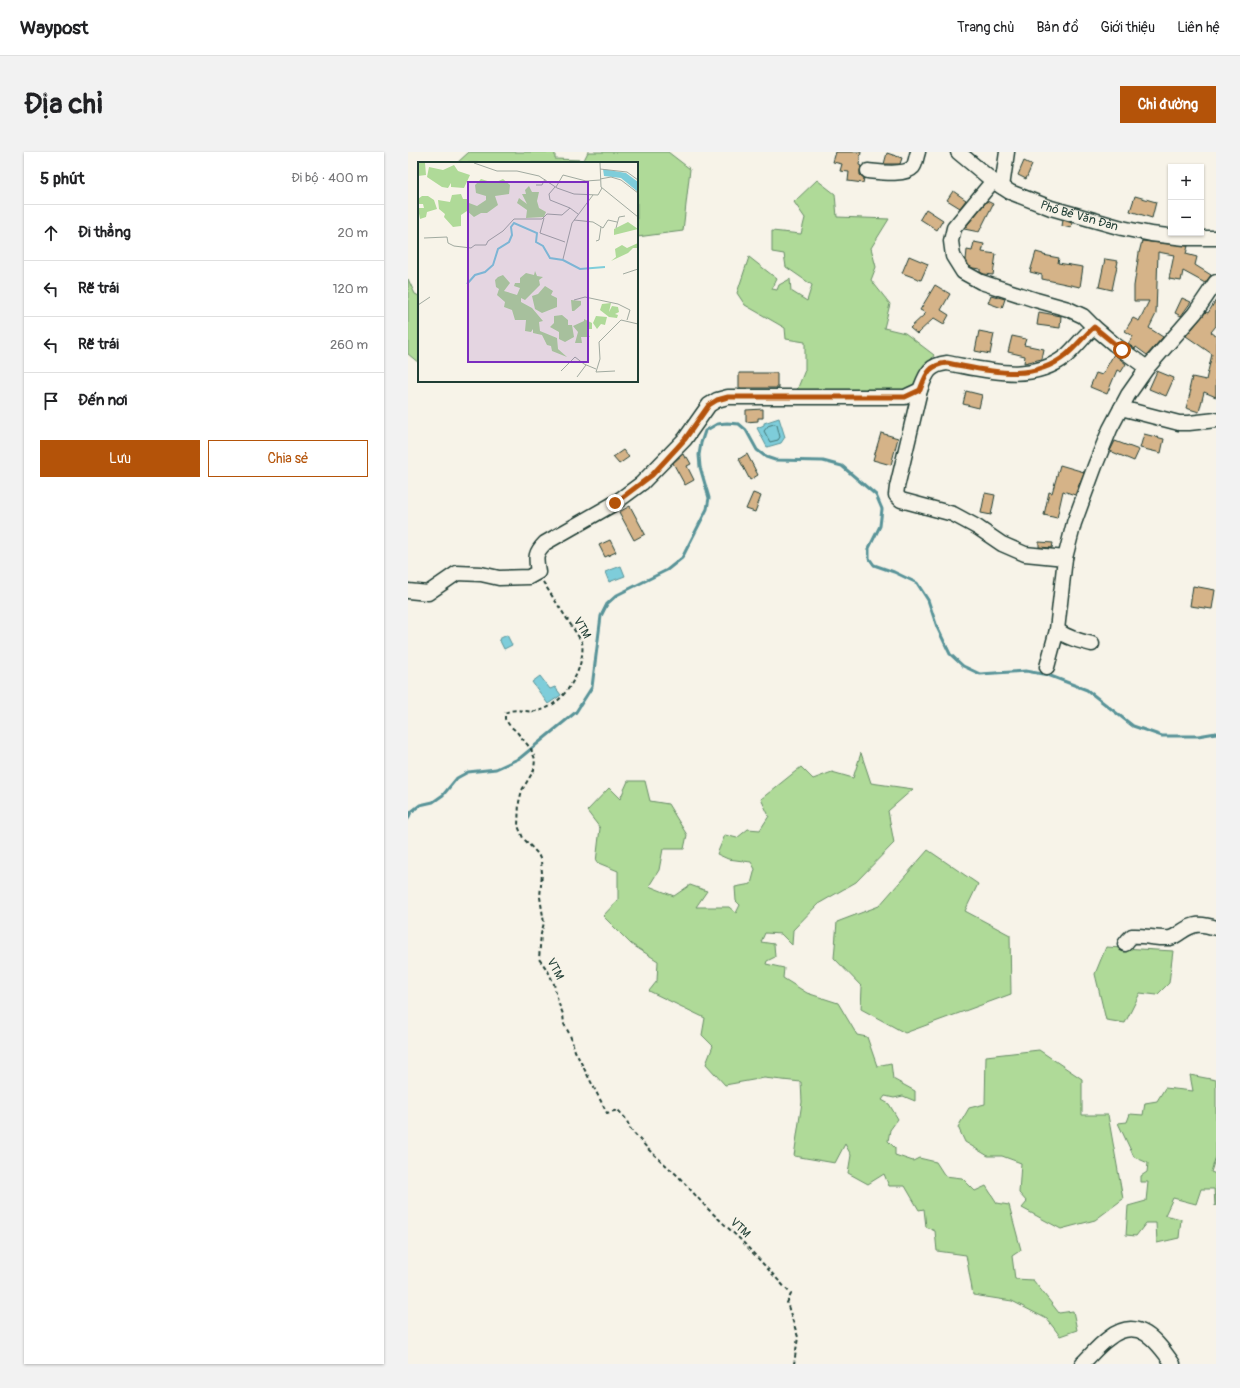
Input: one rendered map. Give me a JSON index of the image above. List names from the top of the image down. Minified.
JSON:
{"streets":{"street":["Phố Bế Văn Đàn"],"path":["VTM"]},"page":{"header":"Waypost","nav":["Trang chủ","Bản đồ","Giới thiệu","Liên hệ"],"buttons":["Chỉ đường",["Lưu","Chia sẻ"]],"title":"Địa chỉ","heading":["5 phút","Đi bộ · 400 m"],"map_buttons":["+","−"],"list":[["Đi thẳng","20 m"],["Rẽ trái","120 m"],["Rẽ trái","260 m"],"Đến nơi"]}}
